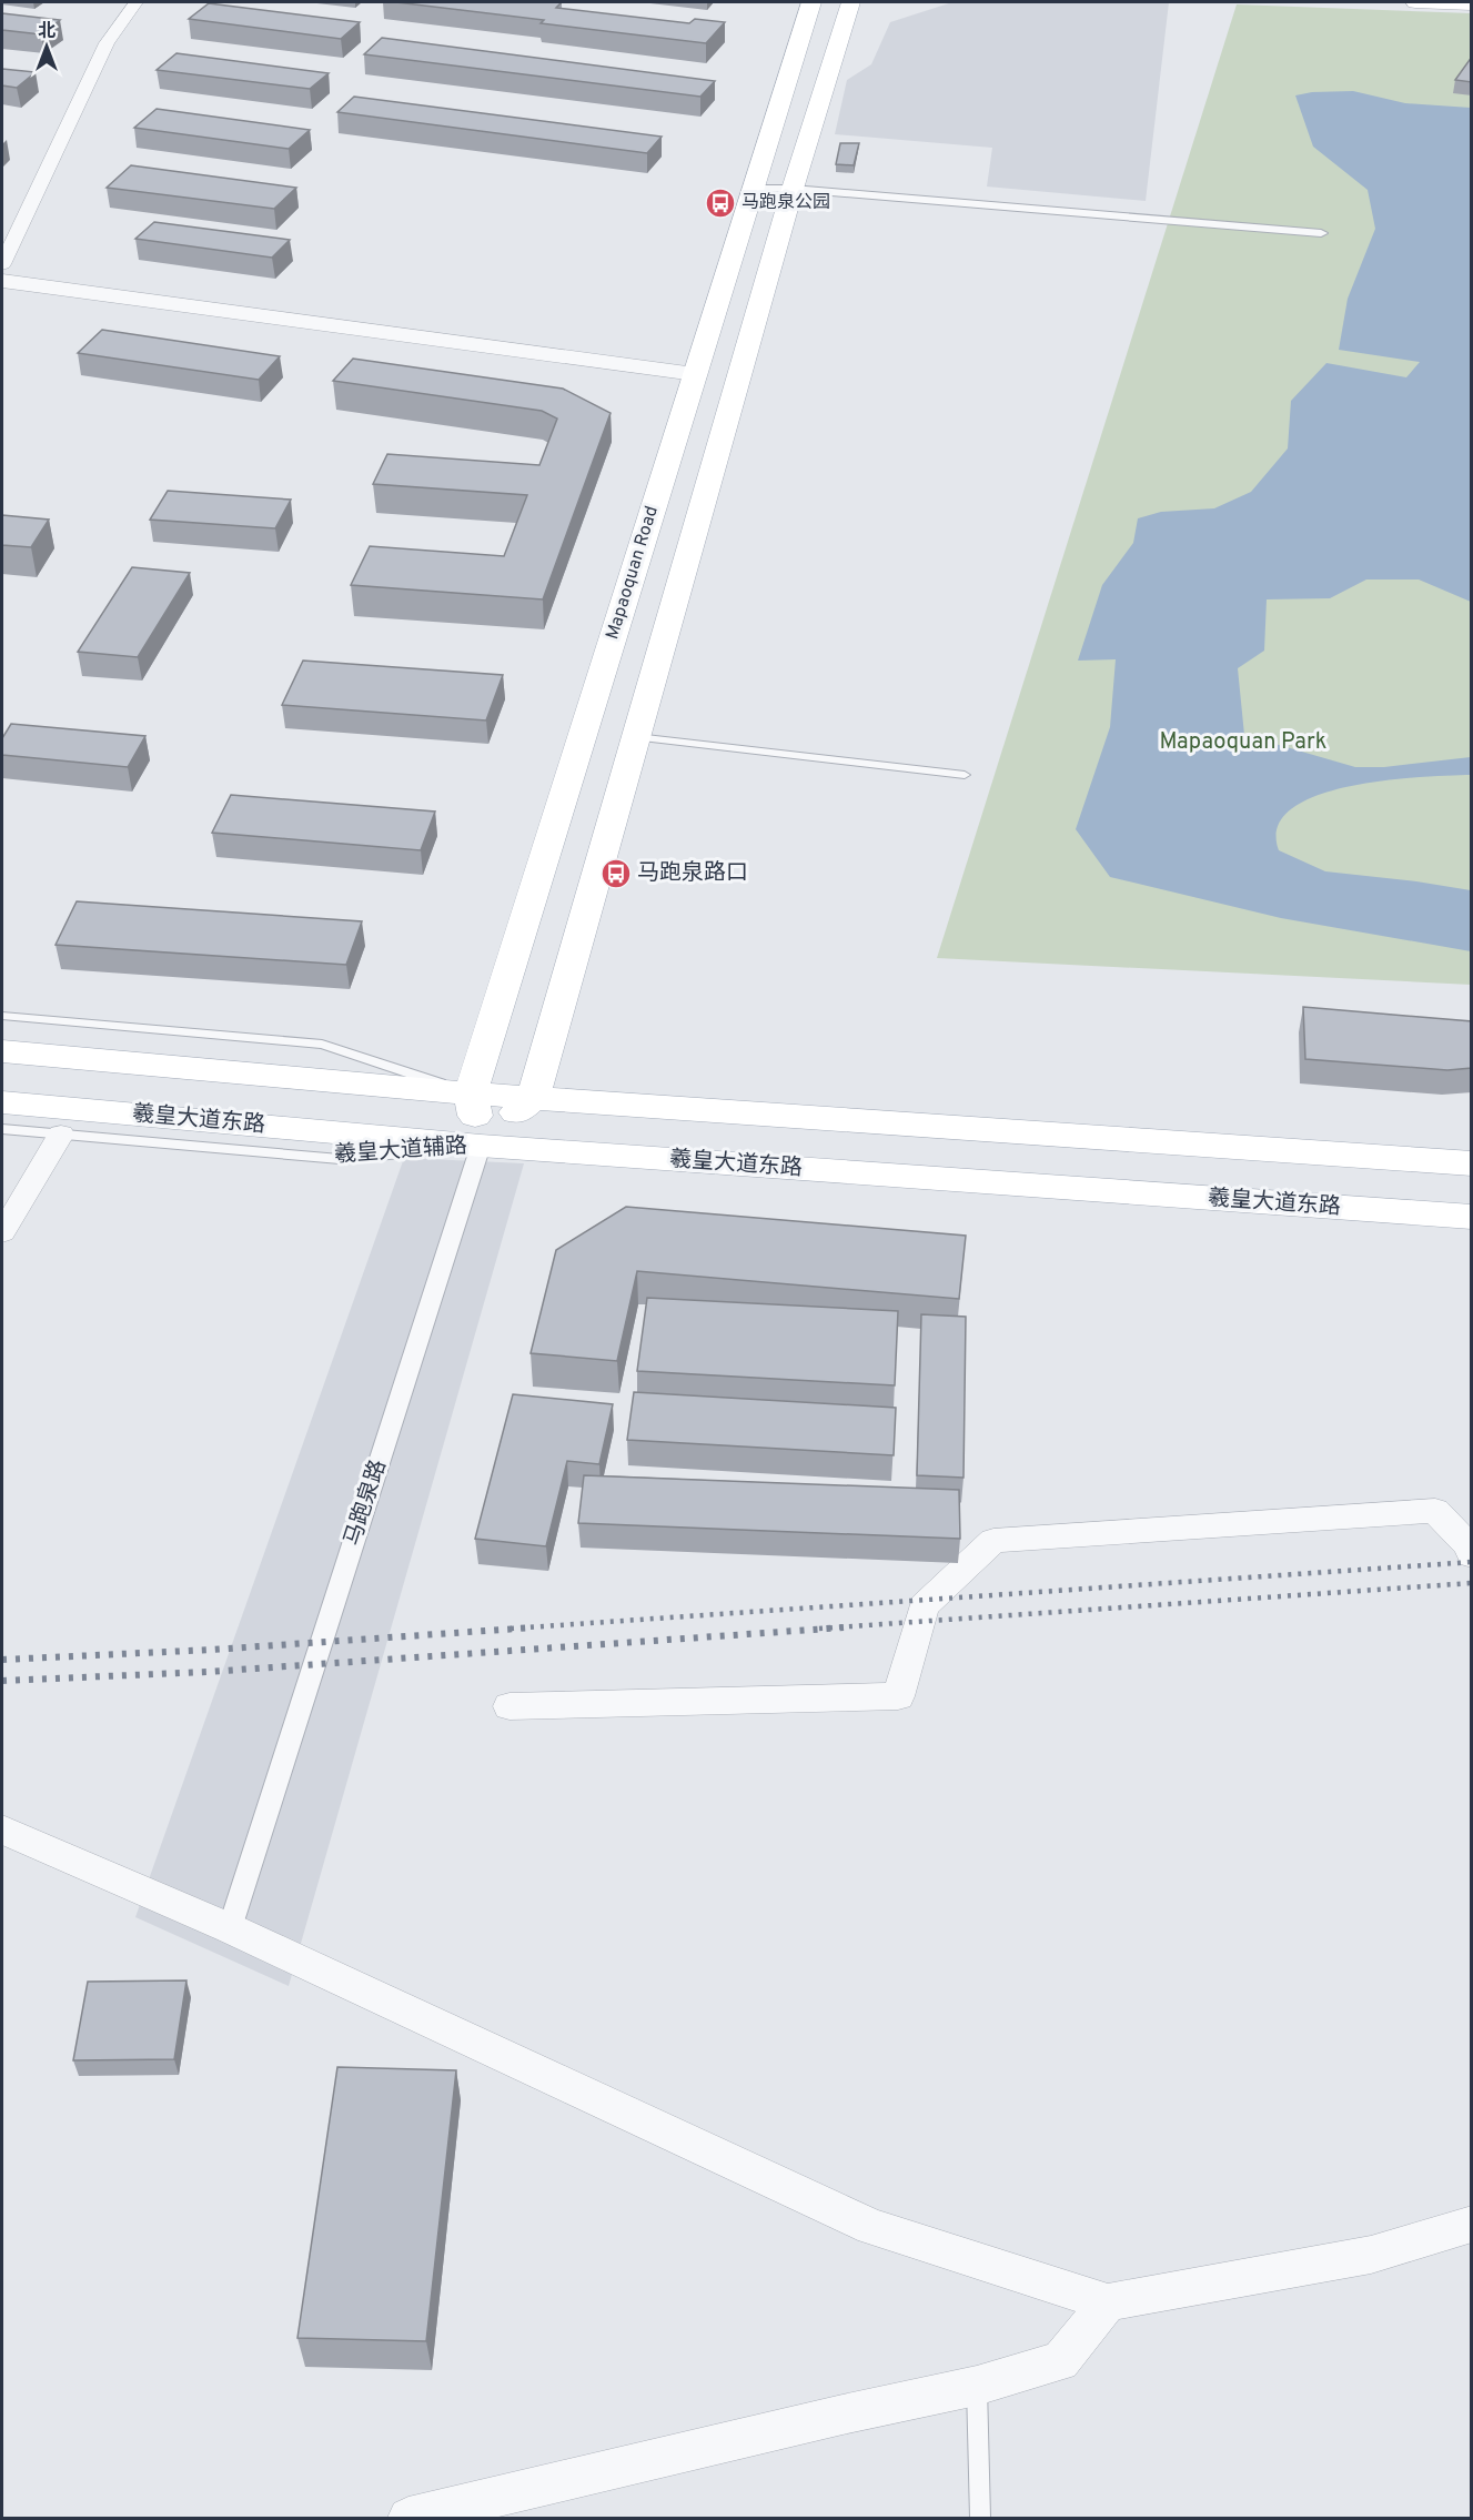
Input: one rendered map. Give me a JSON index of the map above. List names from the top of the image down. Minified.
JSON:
{"streets":{"main road":["Mapaoquan Road","羲皇大道东路","马跑泉路"],"lane":["羲皇大道辅路"]},"crossings":[["Mapaoquan Road","羲皇大道东路"],["Mapaoquan Road","羲皇大道辅路"],["Mapaoquan Road","马跑泉路"],["羲皇大道东路","羲皇大道辅路"],["羲皇大道东路","马跑泉路"],["羲皇大道辅路","马跑泉路"]],"parks":["Mapaoquan Park"],"places":{"bus stop":["马跑泉公园","马跑泉路口"]},"north":"top"}
